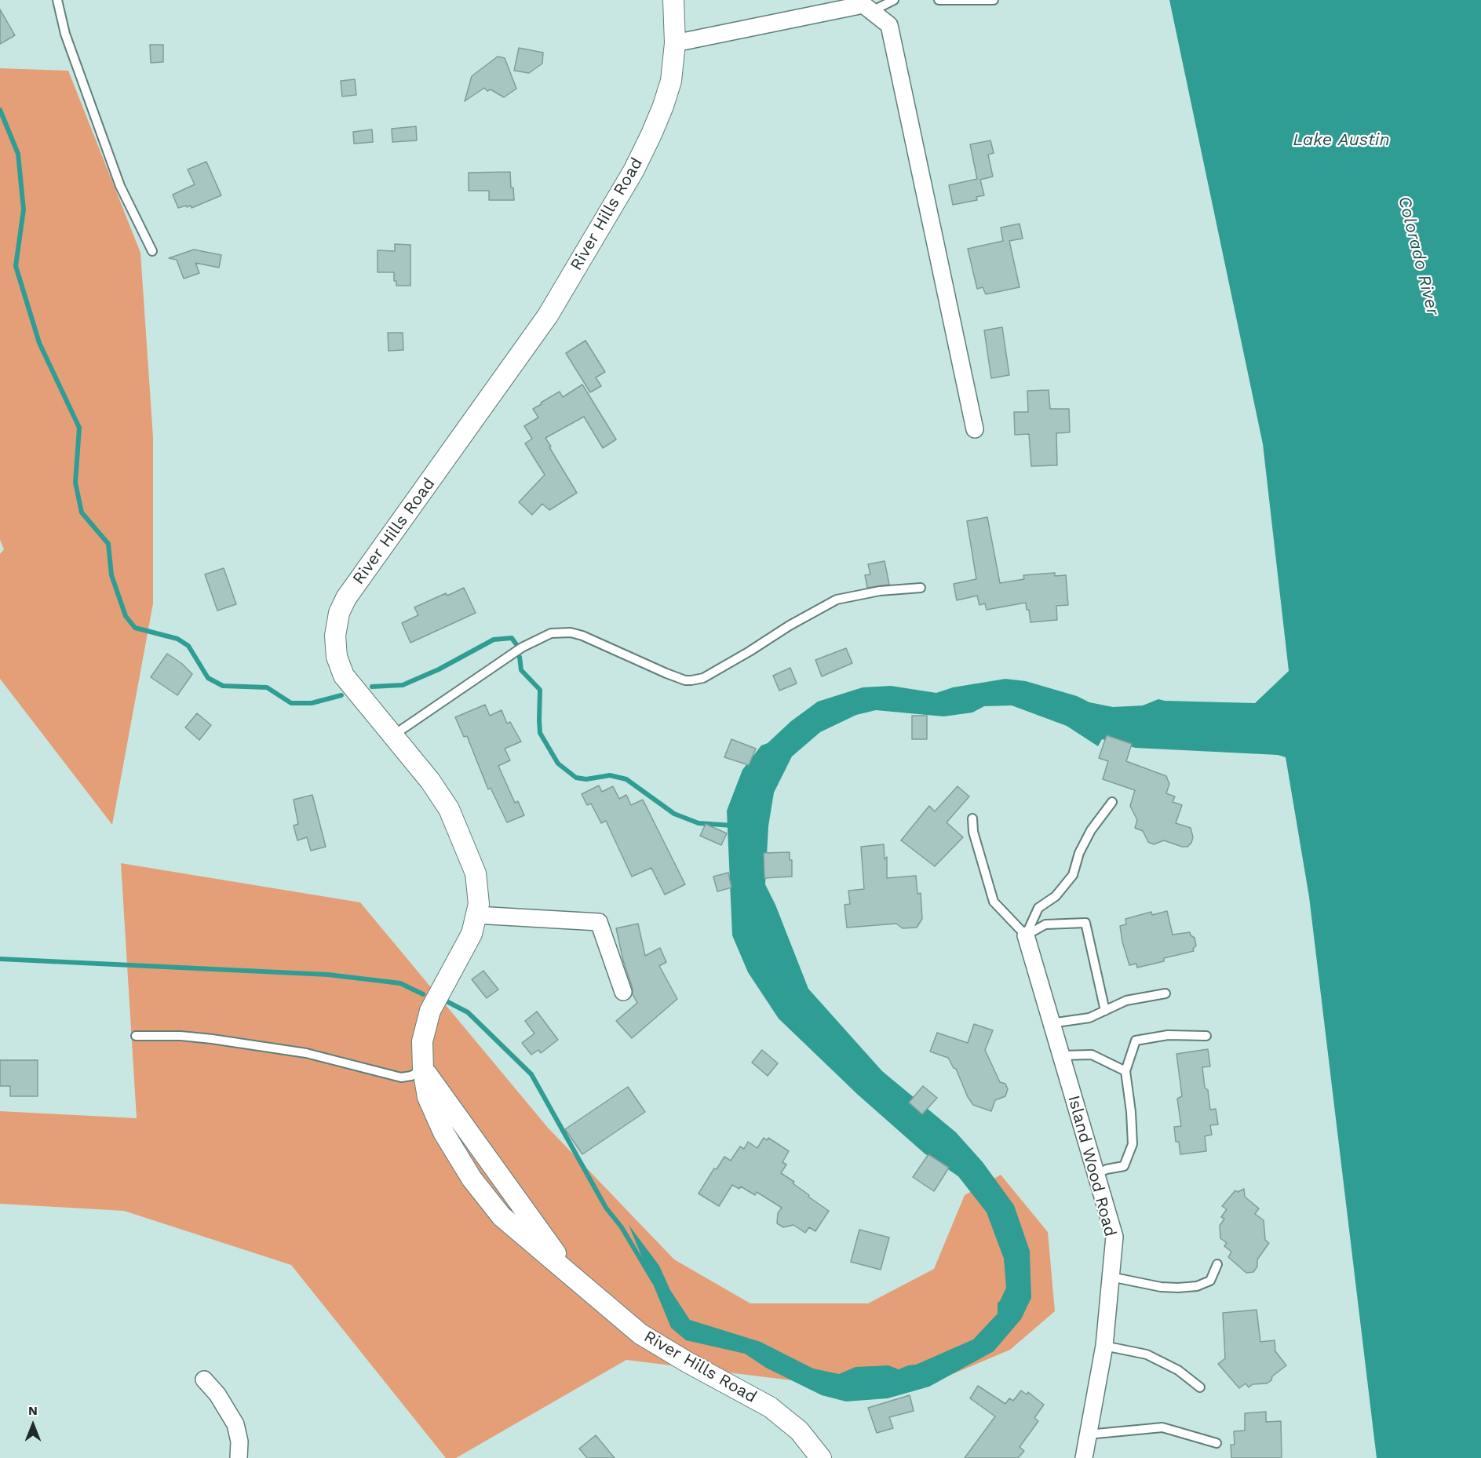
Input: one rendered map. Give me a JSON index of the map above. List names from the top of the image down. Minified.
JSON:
{"streets":{"street":["River Hills Road","Island Wood Road"]},"water":["Lake Austin","Colorado River"],"north":"top"}
